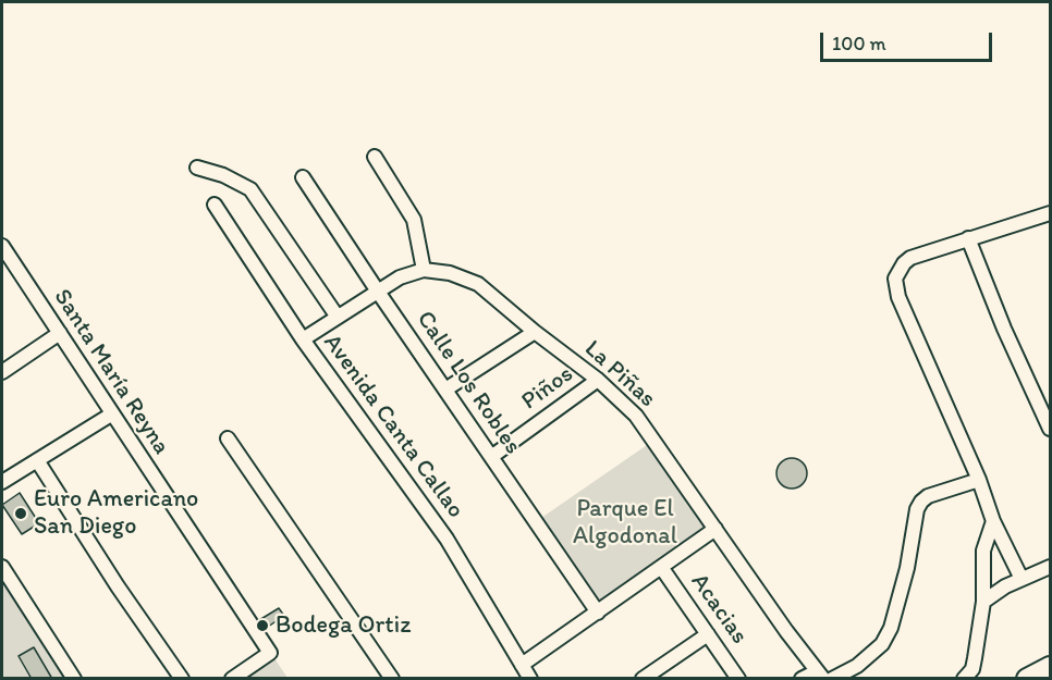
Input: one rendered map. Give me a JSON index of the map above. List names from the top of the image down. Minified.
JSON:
{"streets":{"street":["Santa María Reyna","La Piñas","Calle Los Robles","Piños","Avenida Canta Callao","Acacias"]},"crossings":[["La Piñas","Calle Los Robles"],["La Piñas","Piños"],["La Piñas","Avenida Canta Callao"],["Calle Los Robles","Piños"]],"parks":["Parque El Algodonal"],"places":["Euro Americano San Diego","Bodega Ortiz"],"scale_bar":"100 m"}
